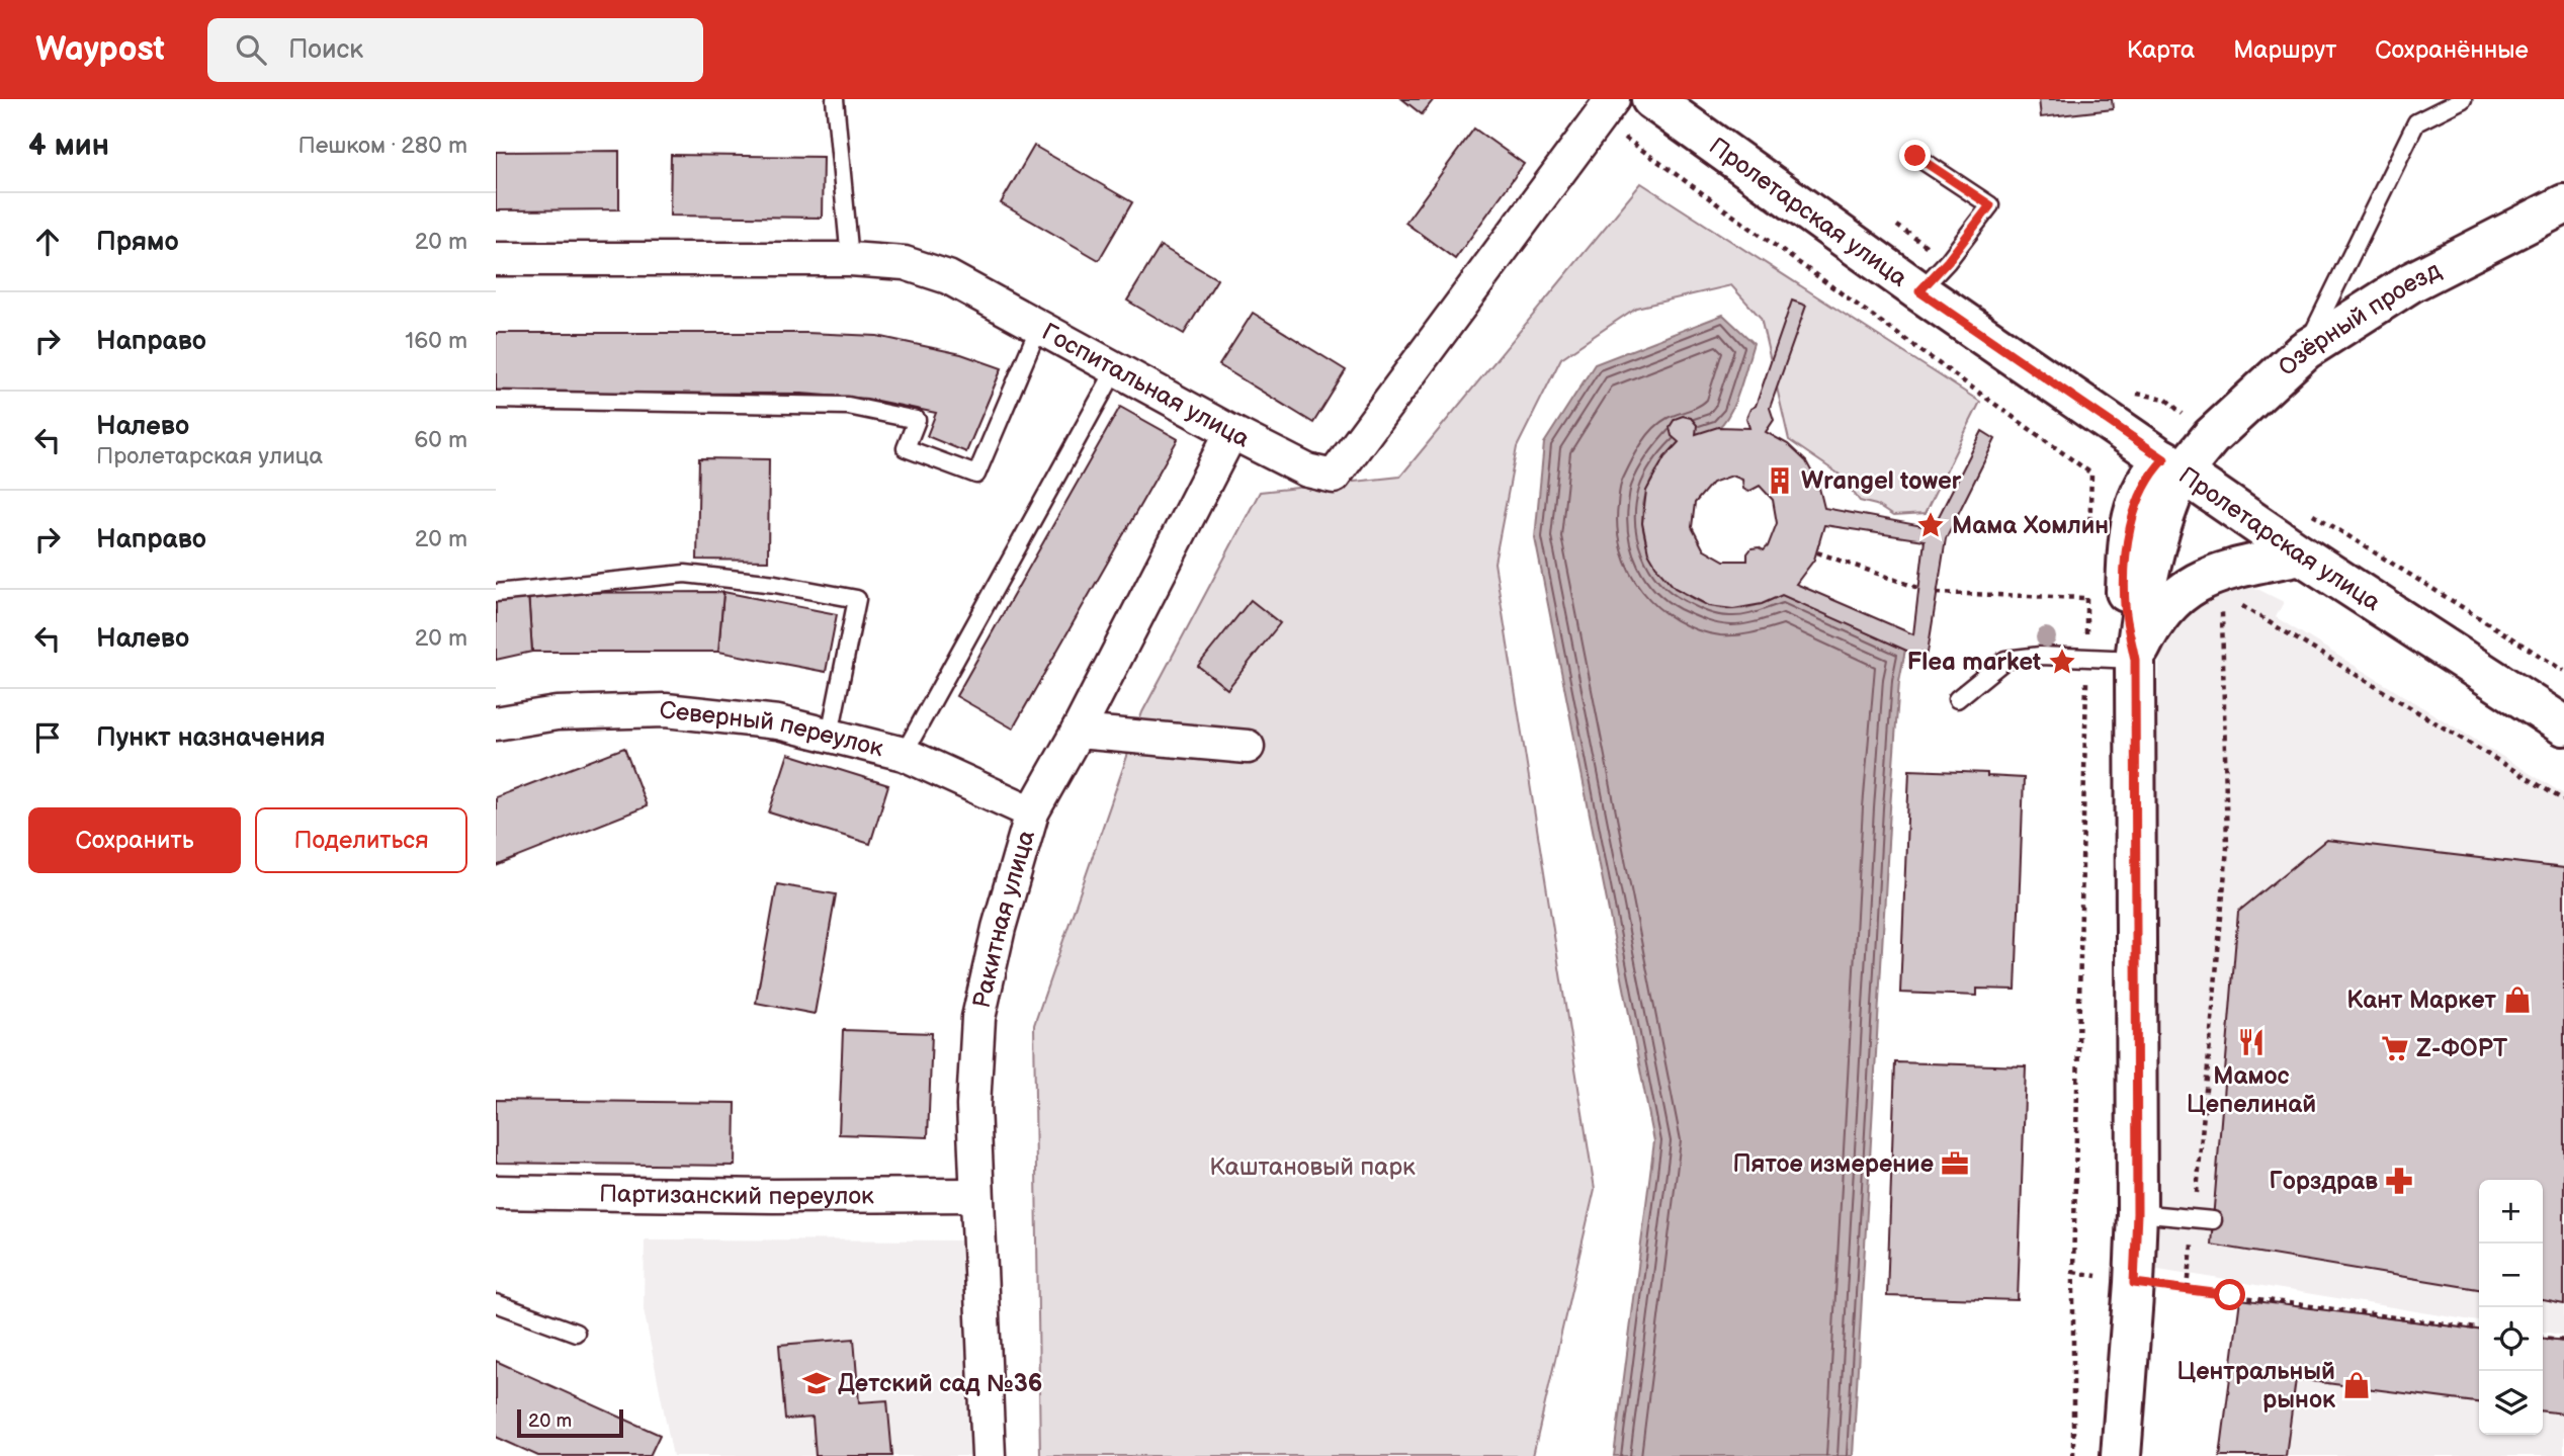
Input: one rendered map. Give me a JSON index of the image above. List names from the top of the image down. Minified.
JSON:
{"streets":{"main road":["Пролетарская улица","Озёрный проезд"],"street":["Госпитальная улица","Северный переулок","Ракитная улица","Партизанский переулок"]},"crossings":[["Пролетарская улица","Озёрный проезд"],["Госпитальная улица","Ракитная улица"],["Северный переулок","Ракитная улица"],["Ракитная улица","Партизанский переулок"]],"parks":["Каштановый парк"],"places":{"building":["Wrangel tower"],"place":["Мама Хомлин","Flea market"],"shop":["Кант Маркет","Центральный рынок"],"restaurant":["Мамос Цепелинай"],"supermarket":["Z-ФОРТ"],"office":["Пятое измерение"],"pharmacy":["Горздрав"],"school or university":["Детский сад №36"]},"scale_bar":"20 m","page":{"header":"Waypost","search":"Поиск","nav":["Карта","Маршрут","Сохранённые"],"heading":["4 мин","Пешком · 280 m"],"list":[["Прямо","20 m"],["Направо","160 m"],["Налево","Пролетарская улица","60 m"],["Направо","20 m"],["Налево","20 m"],"Пункт назначения"],"buttons":["Сохранить","Поделиться"],"map_buttons":["+","−"],"scale":"20 m"}}
